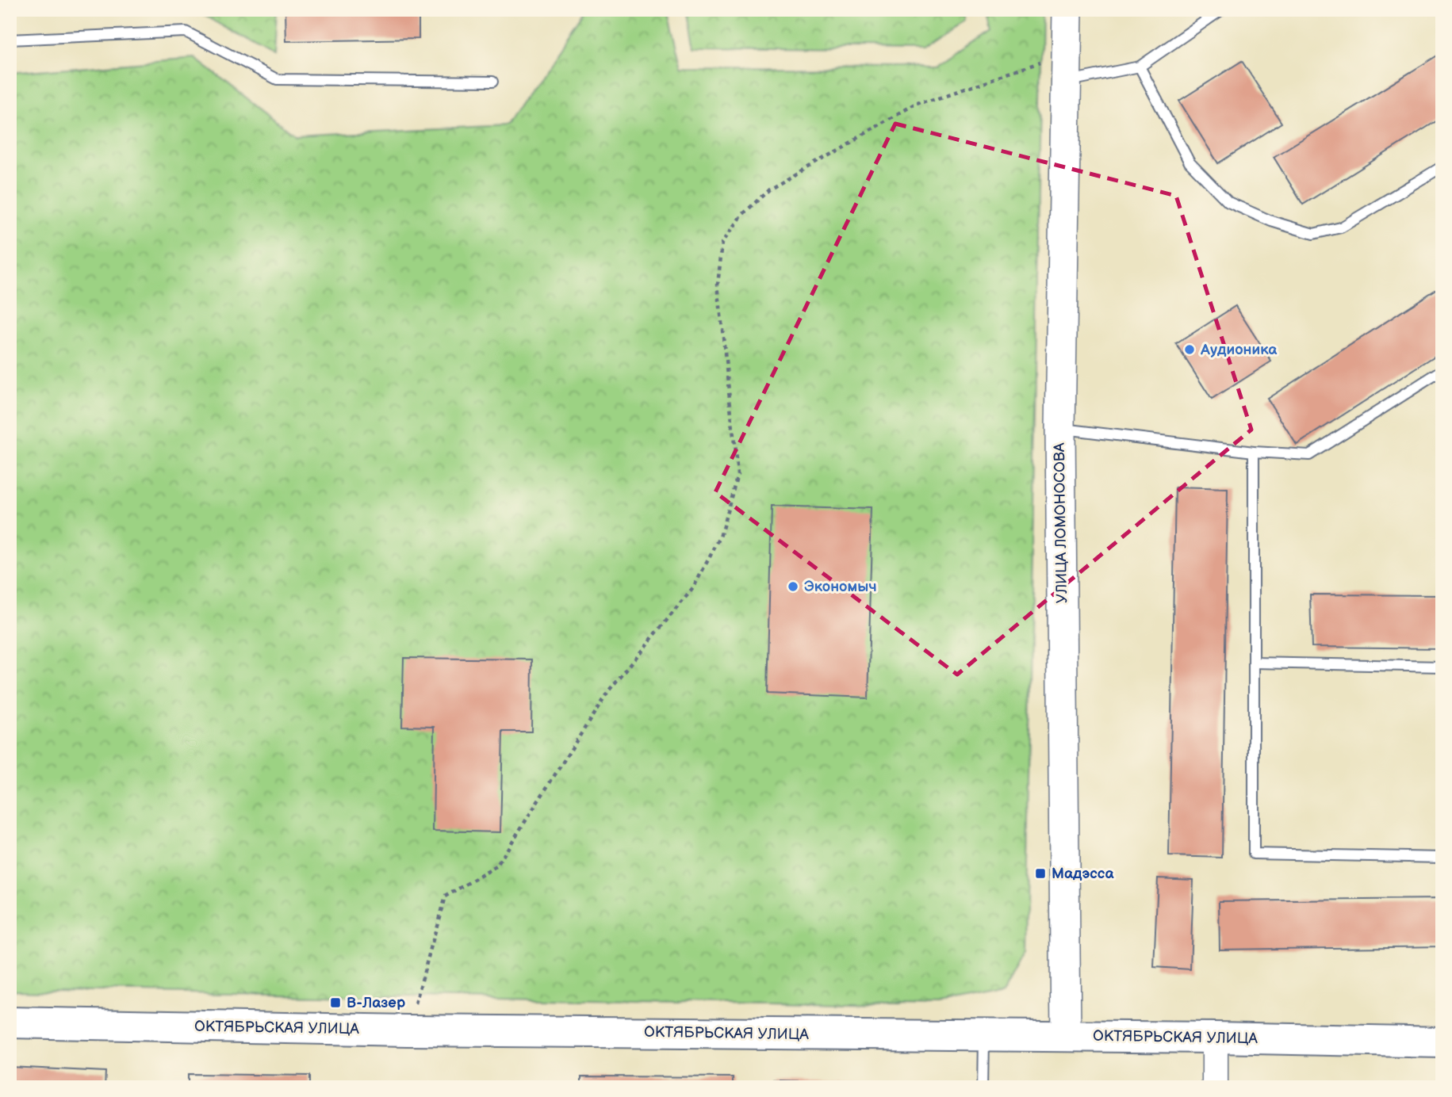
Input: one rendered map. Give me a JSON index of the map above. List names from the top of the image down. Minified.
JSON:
{"streets":{"main road":["УЛИЦА ЛОМОНОСОВА","ОКТЯБРЬСКАЯ УЛИЦА"]},"crossings":[["УЛИЦА ЛОМОНОСОВА","ОКТЯБРЬСКАЯ УЛИЦА"]],"places":{"other":["Аудионика","Экономыч"],"transit":["Мадэсса","В-Лазер"]}}
